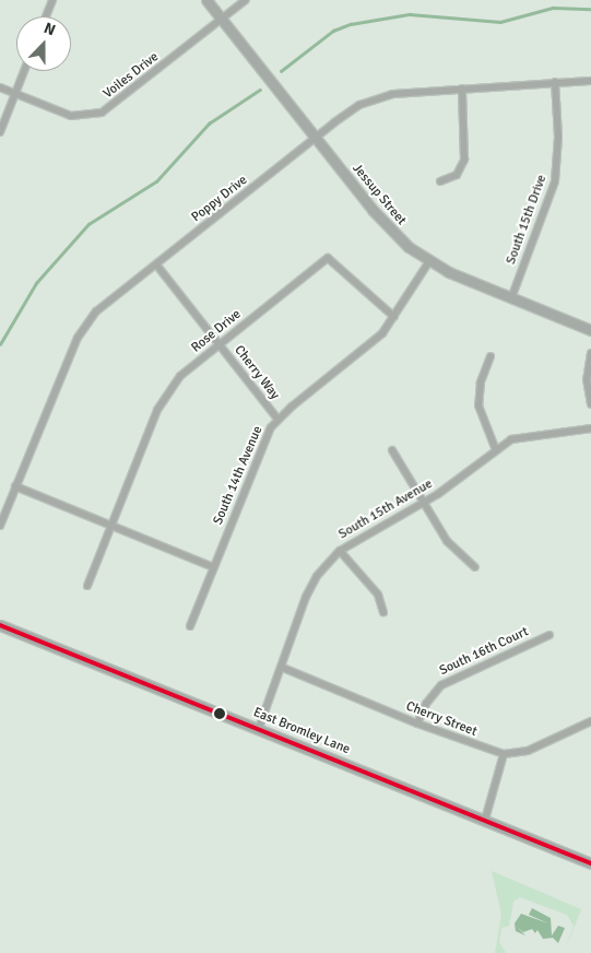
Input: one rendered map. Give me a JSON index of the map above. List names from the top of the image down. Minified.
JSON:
{"streets":{"main road":["Jessup Street","East Bromley Lane"],"street":["Voiles Drive","Poppy Drive","South 15th Drive","Rose Drive","Cherry Way","South 14th Avenue","South 15th Avenue","South 16th Court","Cherry Street"]},"crossings":[["Voiles Drive","Jessup Street"],["Jessup Street","Poppy Drive"],["Jessup Street","South 15th Drive"],["Jessup Street","South 14th Avenue"],["Poppy Drive","South 15th Drive"],["Poppy Drive","Cherry Way"],["Rose Drive","Cherry Way"],["Rose Drive","South 14th Avenue"],["Cherry Way","South 14th Avenue"],["South 15th Avenue","Cherry Street"],["South 15th Avenue","East Bromley Lane"],["South 16th Court","Cherry Street"]],"north":"top"}
